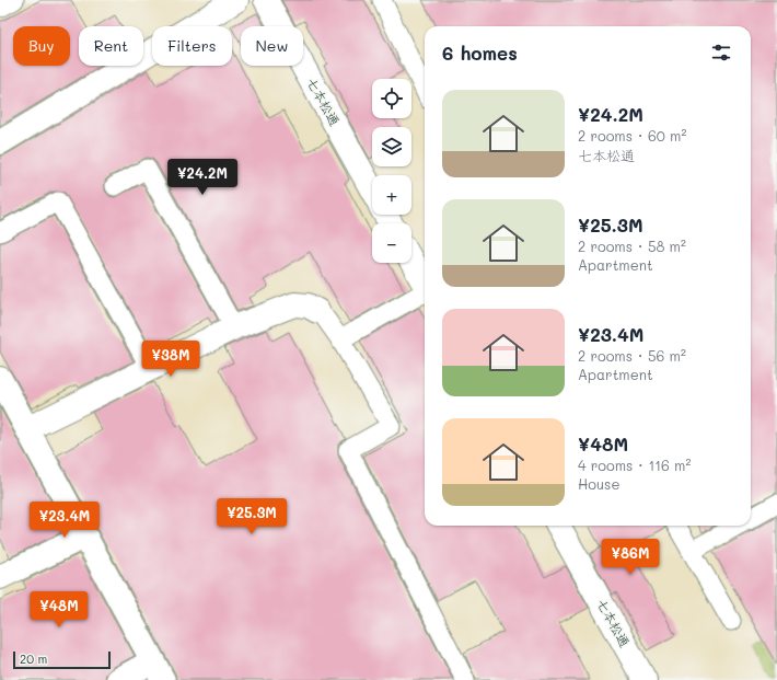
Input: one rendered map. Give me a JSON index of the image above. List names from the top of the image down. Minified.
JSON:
{"streets":{"street":["七本松通"]},"scale_bar":"20 m","page":{"chip":["Buy","Rent","Filters","New"],"heading":"6 homes","map_buttons":["+","−"],"list":[{"name":"¥24.2M","note":"2 rooms · 60 m² · 七本松通"},{"name":"¥25.3M","note":"2 rooms · 58 m² · Apartment"},{"name":"¥23.4M","note":"2 rooms · 56 m² · Apartment"},{"name":"¥48M","note":"4 rooms · 116 m² · House"}],"price":["¥24.2M","¥38M","¥25.3M","¥23.4M","¥86M","¥48M"],"scale":"20 m"}}
